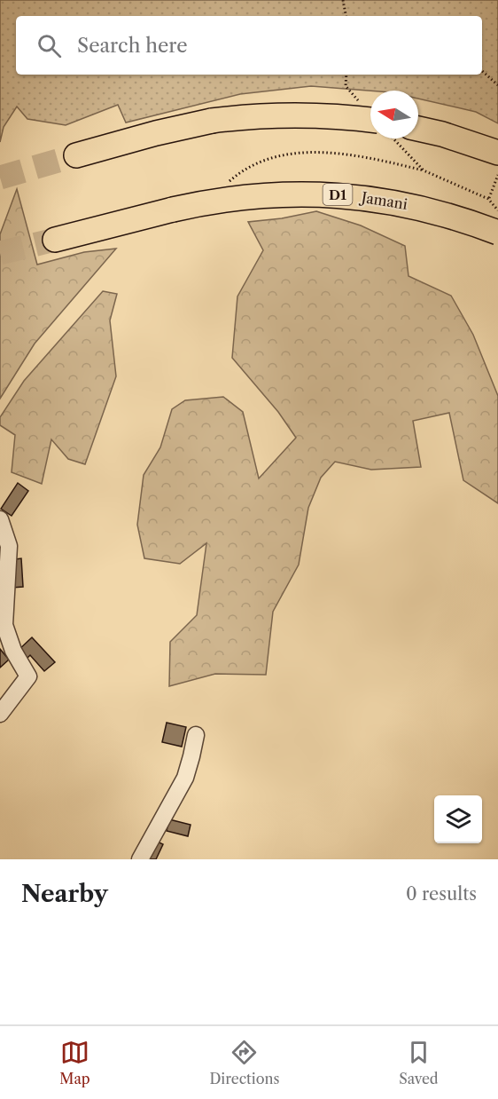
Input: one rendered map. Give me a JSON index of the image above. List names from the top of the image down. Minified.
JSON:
{"streets":{"highway":["D1","Jamani"]},"north":"left","page":{"search":"Search here","heading":["Nearby","0 results"],"nav":["Map","Directions","Saved"]}}
